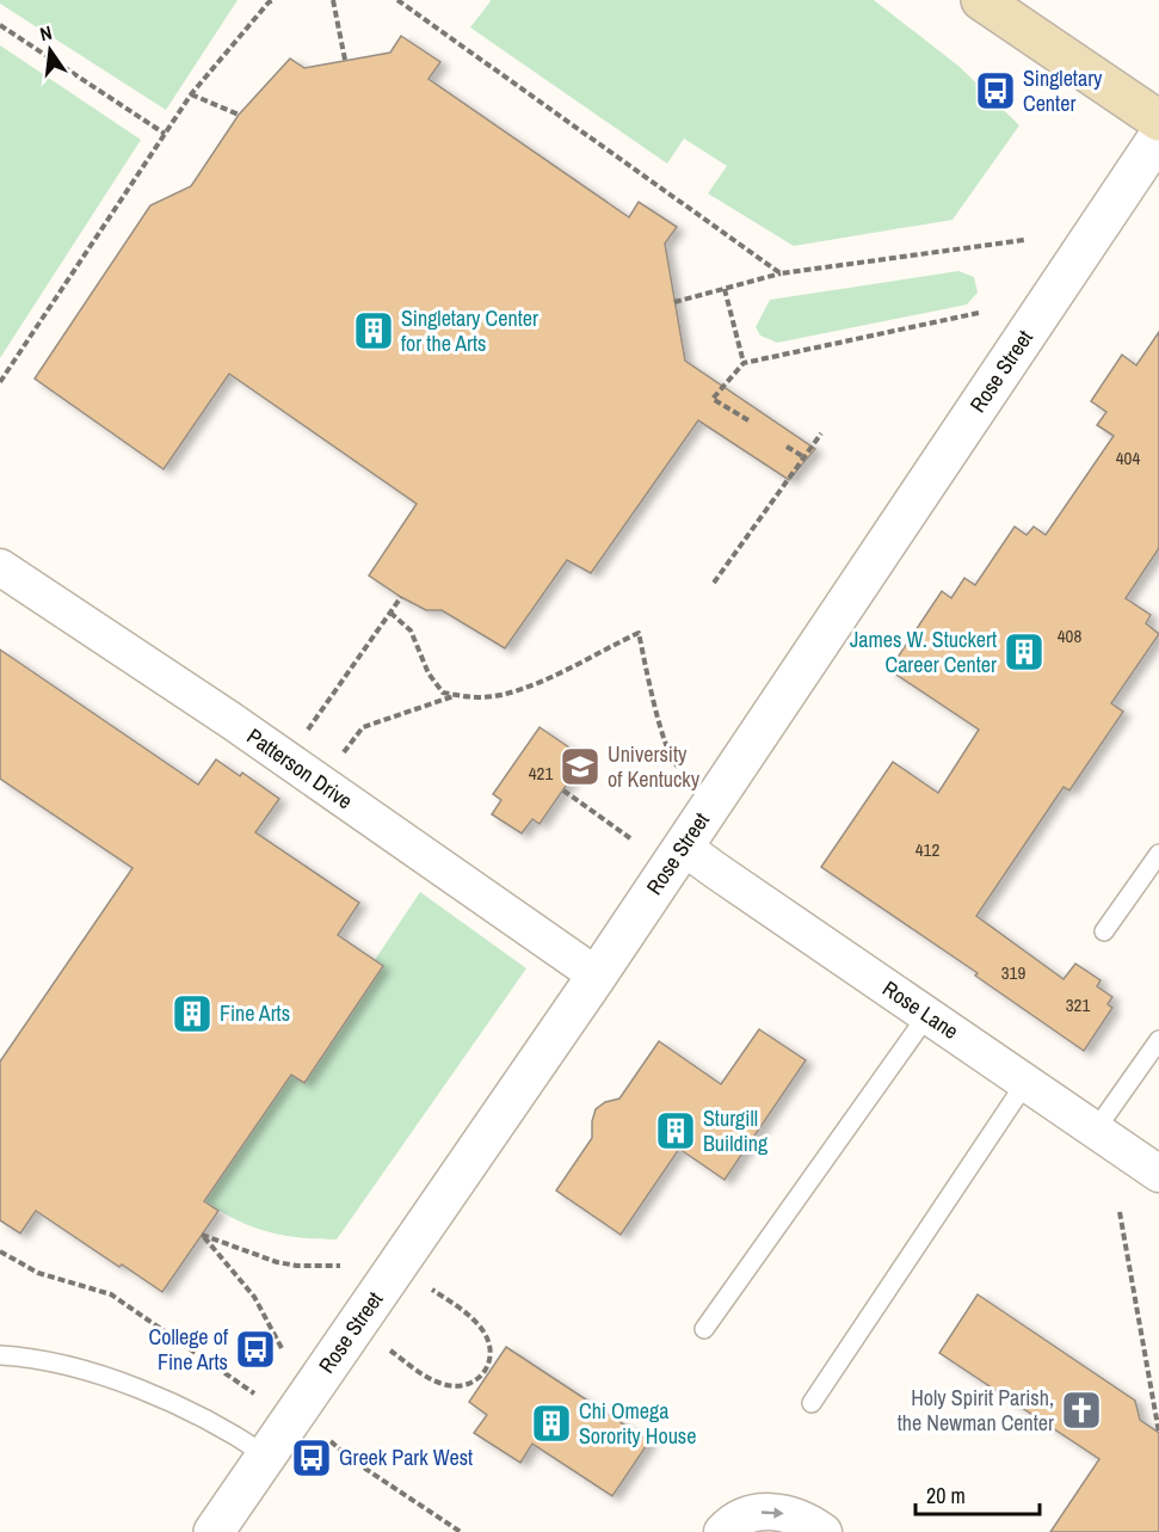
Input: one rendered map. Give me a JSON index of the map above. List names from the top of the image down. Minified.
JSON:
{"streets":{"street":["Rose Street","Patterson Drive","Rose Lane"]},"crossings":[["Rose Street","Patterson Drive"],["Rose Street","Rose Lane"]],"places":{"bus stop":["Singletary Center","College of Fine Arts","Greek Park West"],"building":["Singletary Center for the Arts","James W. Stuckert Career Center","Fine Arts","Sturgill Building","Chi Omega Sorority House"],"school or university":["University of Kentucky"],"church":["Holy Spirit Parish, the Newman Center"]},"house_numbers":["404","408","421","412","319","321"],"scale_bar":"20 m","north":"top"}
